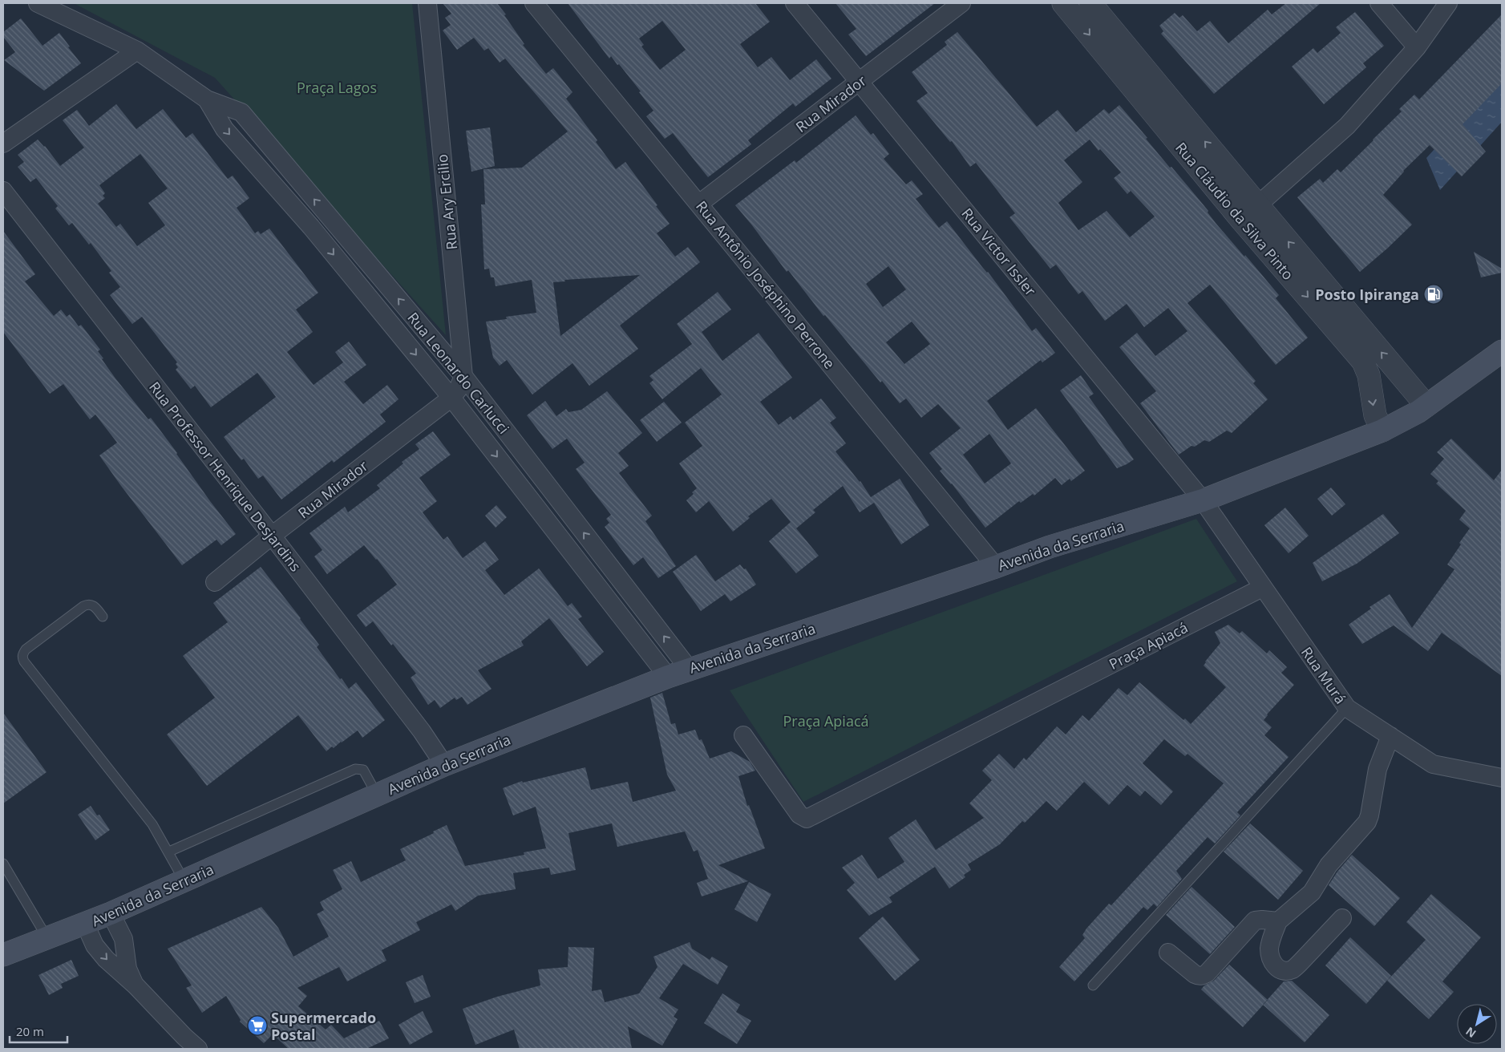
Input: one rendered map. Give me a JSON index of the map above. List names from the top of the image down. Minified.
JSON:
{"streets":{"main road":["Avenida da Serraria"],"street":["Rua Mirador","Rua Ary Ercilio","Rua Cláudio da Silva Pinto","Rua Victor Issler","Rua Antônio Joséphino Perrone","Rua Leonardo Carlucci","Rua Professor Henrique Desjardins","Praça Apiacá","Rua Murá"]},"crossings":[["Rua Mirador","Rua Victor Issler"],["Rua Mirador","Rua Antônio Joséphino Perrone"],["Rua Mirador","Rua Leonardo Carlucci"],["Rua Mirador","Rua Professor Henrique Desjardins"],["Rua Ary Ercilio","Rua Leonardo Carlucci"],["Rua Cláudio da Silva Pinto","Avenida da Serraria"],["Rua Victor Issler","Avenida da Serraria"],["Rua Victor Issler","Rua Murá"],["Rua Antônio Joséphino Perrone","Avenida da Serraria"],["Rua Leonardo Carlucci","Avenida da Serraria"],["Rua Professor Henrique Desjardins","Avenida da Serraria"],["Avenida da Serraria","Rua Murá"],["Praça Apiacá","Rua Murá"]],"parks":["Praça Lagos","Praça Apiacá"],"places":{"fuel station":["Posto Ipiranga"],"supermarket":["Supermercado Postal"]},"scale_bar":"20 m","north":"bottom left"}
